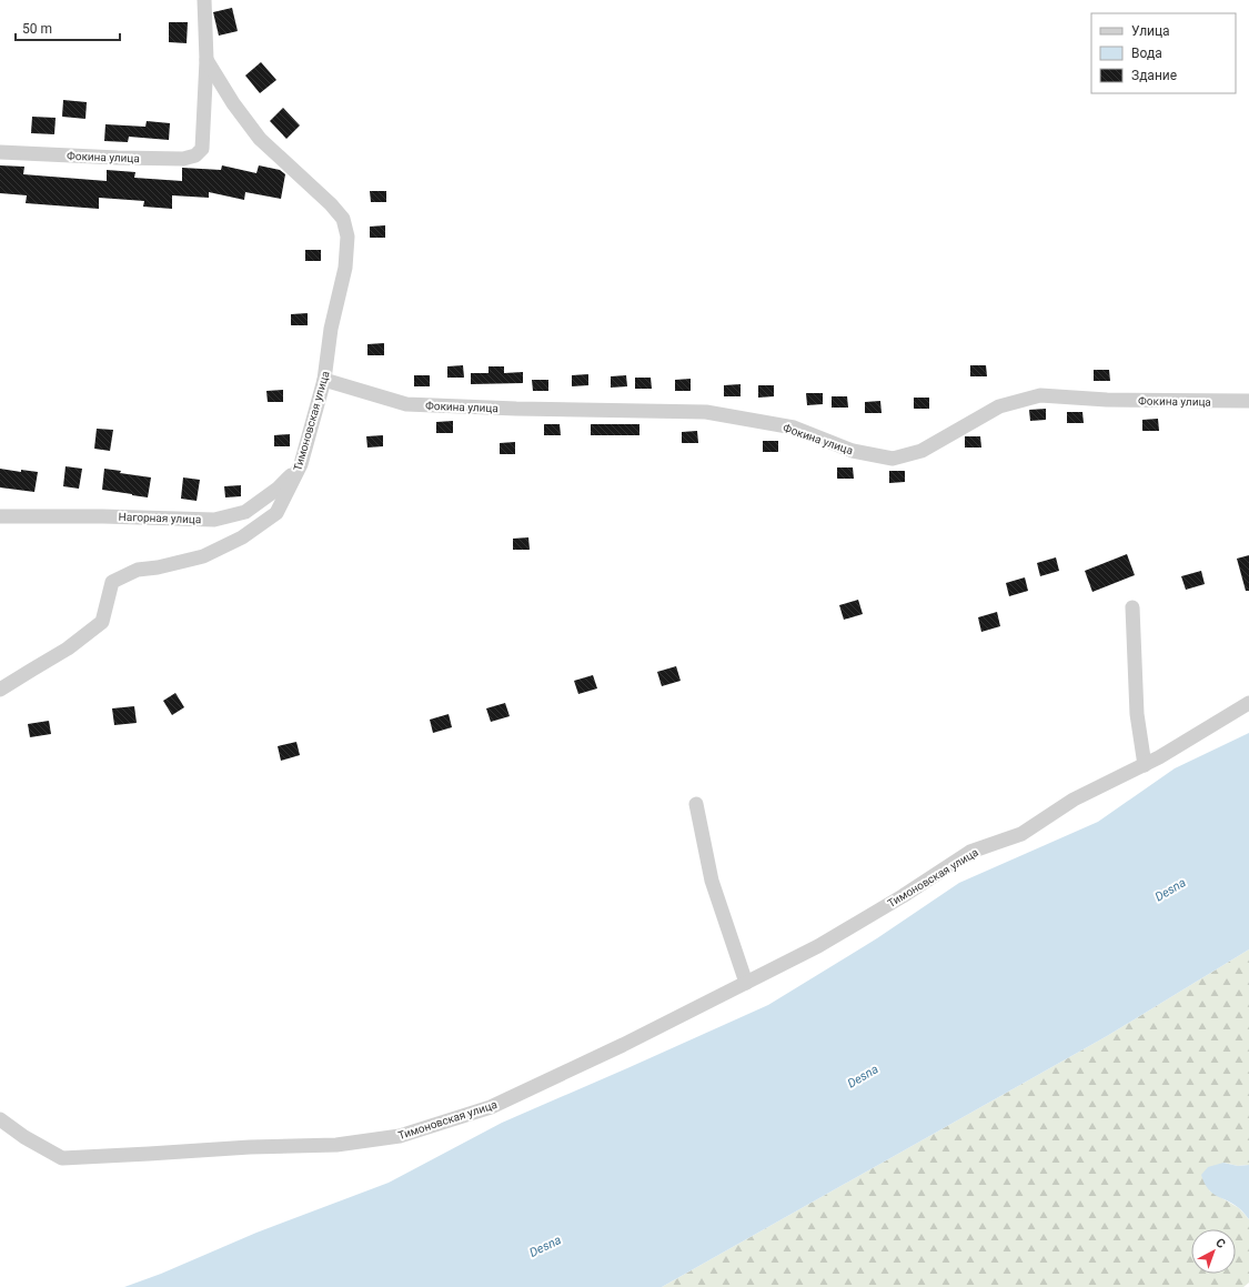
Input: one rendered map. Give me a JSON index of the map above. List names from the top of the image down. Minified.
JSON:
{"streets":{"street":["Фокина улица","Тимоновская улица","Нагорная улица"]},"crossings":[["Фокина улица","Тимоновская улица"],["Тимоновская улица","Нагорная улица"]],"water":["Desna"],"legend":["Улица","Вода","Здание"],"scale_bar":"50 m","north":"top right"}
